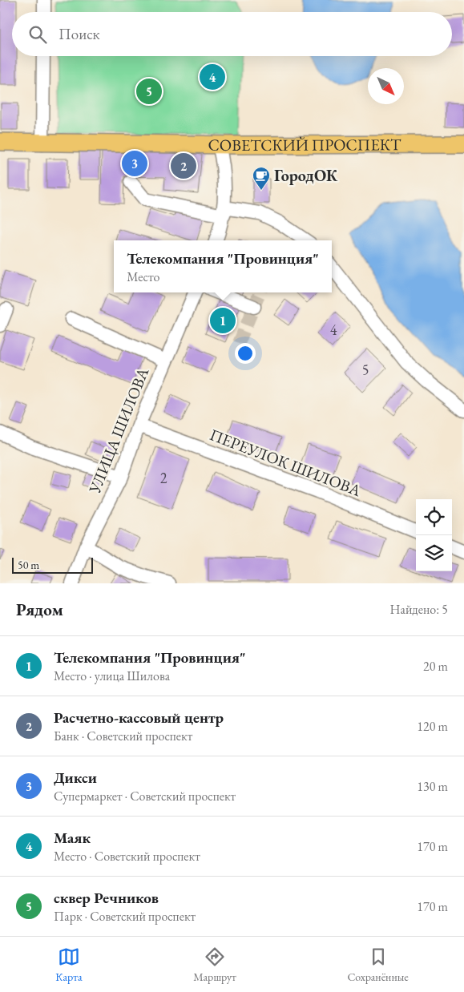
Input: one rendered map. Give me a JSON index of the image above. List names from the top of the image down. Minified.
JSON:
{"streets":{"main road":["СОВЕТСКИЙ ПРОСПЕКТ"],"street":["УЛИЦА ШИЛОВА","ПЕРЕУЛОК ШИЛОВА"]},"crossings":[["УЛИЦА ШИЛОВА","ПЕРЕУЛОК ШИЛОВА"]],"places":{"cafe":["ГородОК"]},"house_numbers":["4","5","2"],"scale_bar":"50 m","north":"bottom right","page":{"search":"Поиск","pins":["4","5","3","2","1"],"popup":["Телекомпания \"Провинция\"","Место"],"scale":"50 m","heading":["Рядом","Найдено: 5"],"list":[{"mark":"1","name":"Телекомпания \"Провинция\"","note":"Место · улица Шилова","value":"20 m"},{"mark":"2","name":"Расчетно-кассовый центр","note":"Банк · Советский проспект","value":"120 m"},{"mark":"3","name":"Дикси","note":"Супермаркет · Советский проспект","value":"130 m"},{"mark":"4","name":"Маяк","note":"Место · Советский проспект","value":"170 m"},{"mark":"5","name":"сквер Речников","note":"Парк · Советский проспект","value":"170 m"}],"nav":["Карта","Маршрут","Сохранённые"]}}
